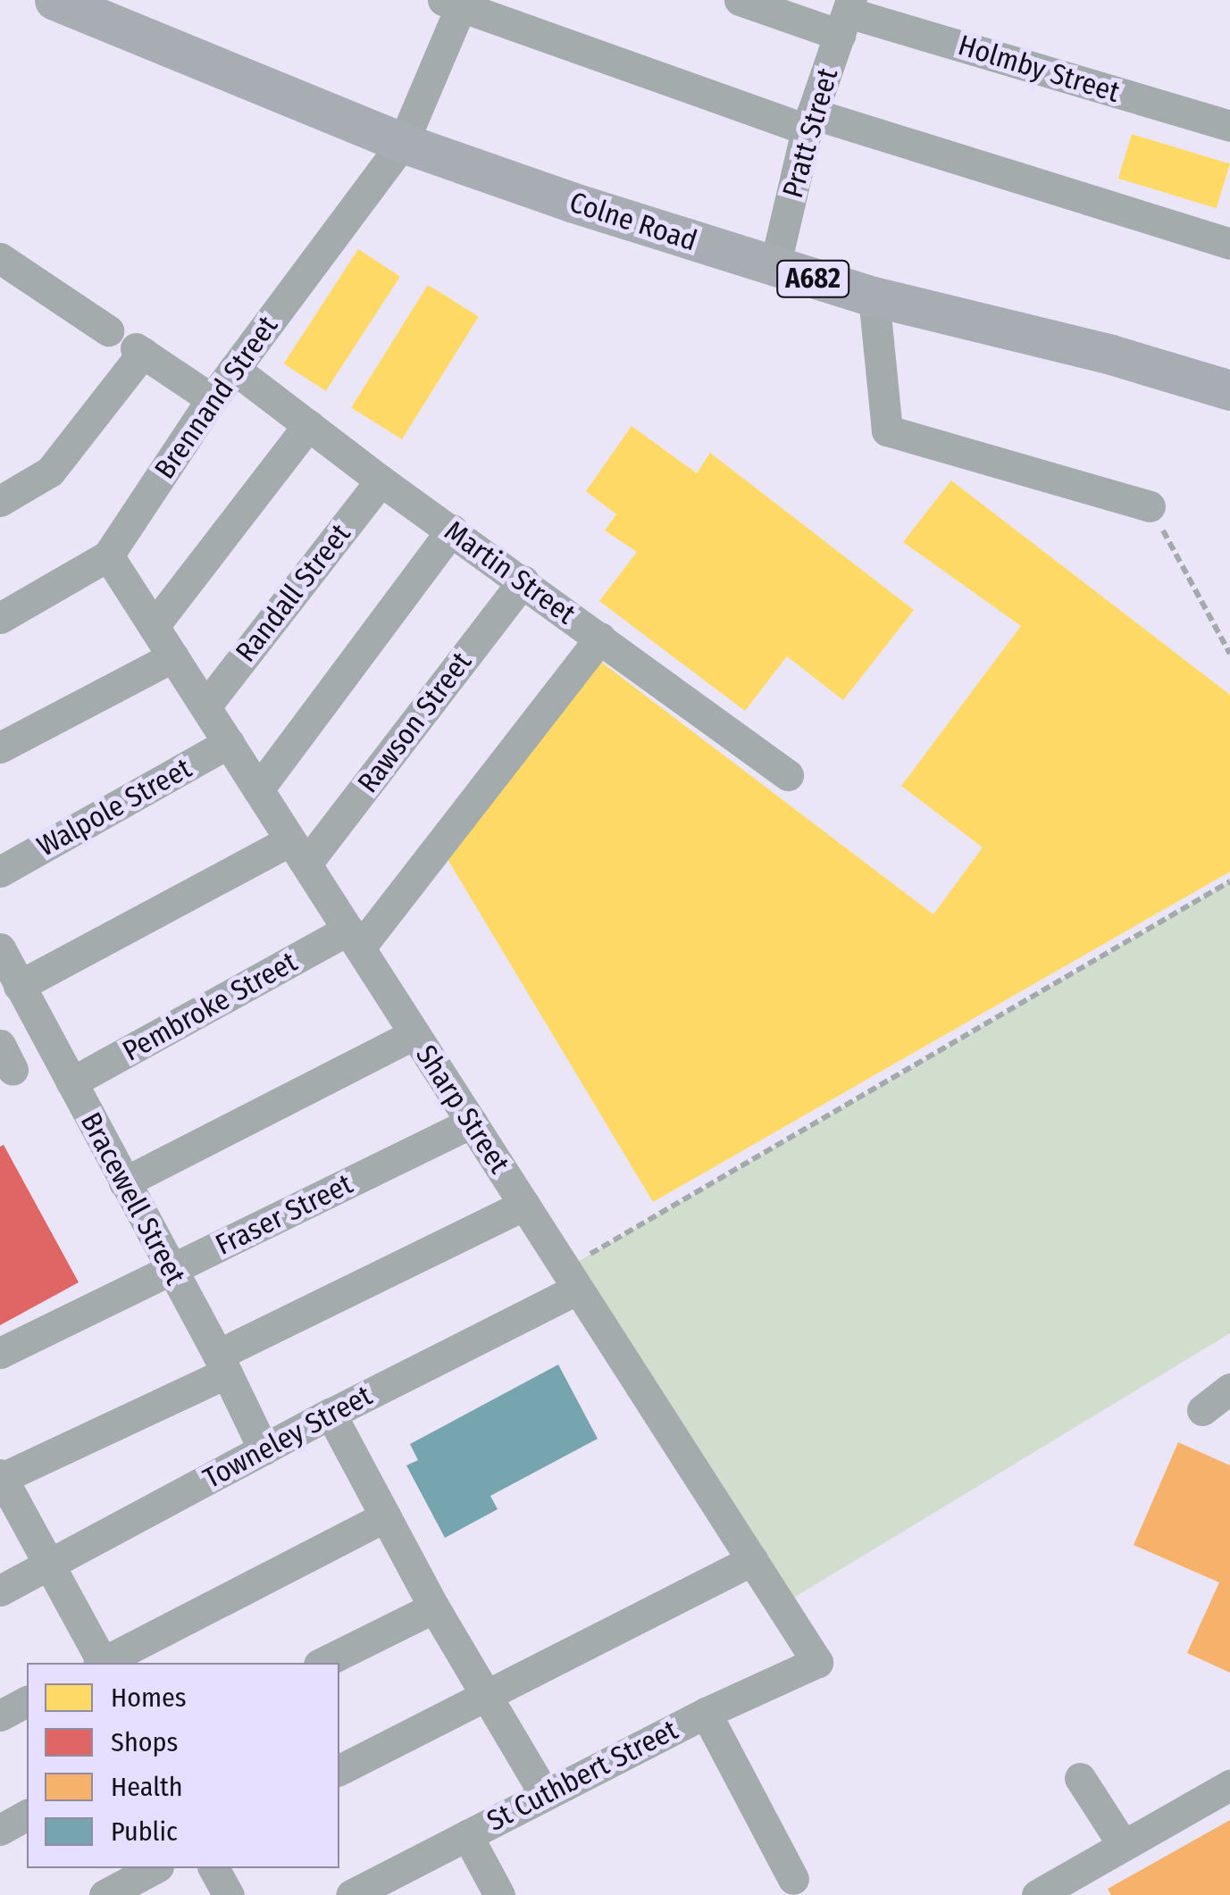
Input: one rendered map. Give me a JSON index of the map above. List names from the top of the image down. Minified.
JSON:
{"streets":{"main road":["Colne Road","A682"],"street":["Holmby Street","Pratt Street","Brennand Street","Martin Street","Randall Street","Rawson Street","Walpole Street","Pembroke Street","Sharp Street","Bracewell Street","Fraser Street","Towneley Street","St Cuthbert Street"]},"crossings":[["Holmby Street","Pratt Street"],["Pratt Street","Colne Road"],["Colne Road","Brennand Street"],["Brennand Street","Martin Street"],["Brennand Street","Sharp Street"],["Martin Street","Randall Street"],["Martin Street","Rawson Street"],["Randall Street","Sharp Street"],["Rawson Street","Sharp Street"],["Walpole Street","Sharp Street"],["Pembroke Street","Sharp Street"],["Pembroke Street","Bracewell Street"],["Sharp Street","Fraser Street"],["Sharp Street","Towneley Street"],["Sharp Street","St Cuthbert Street"],["Bracewell Street","Fraser Street"],["Bracewell Street","Towneley Street"]],"legend":["Homes","Shops","Health","Public"]}
